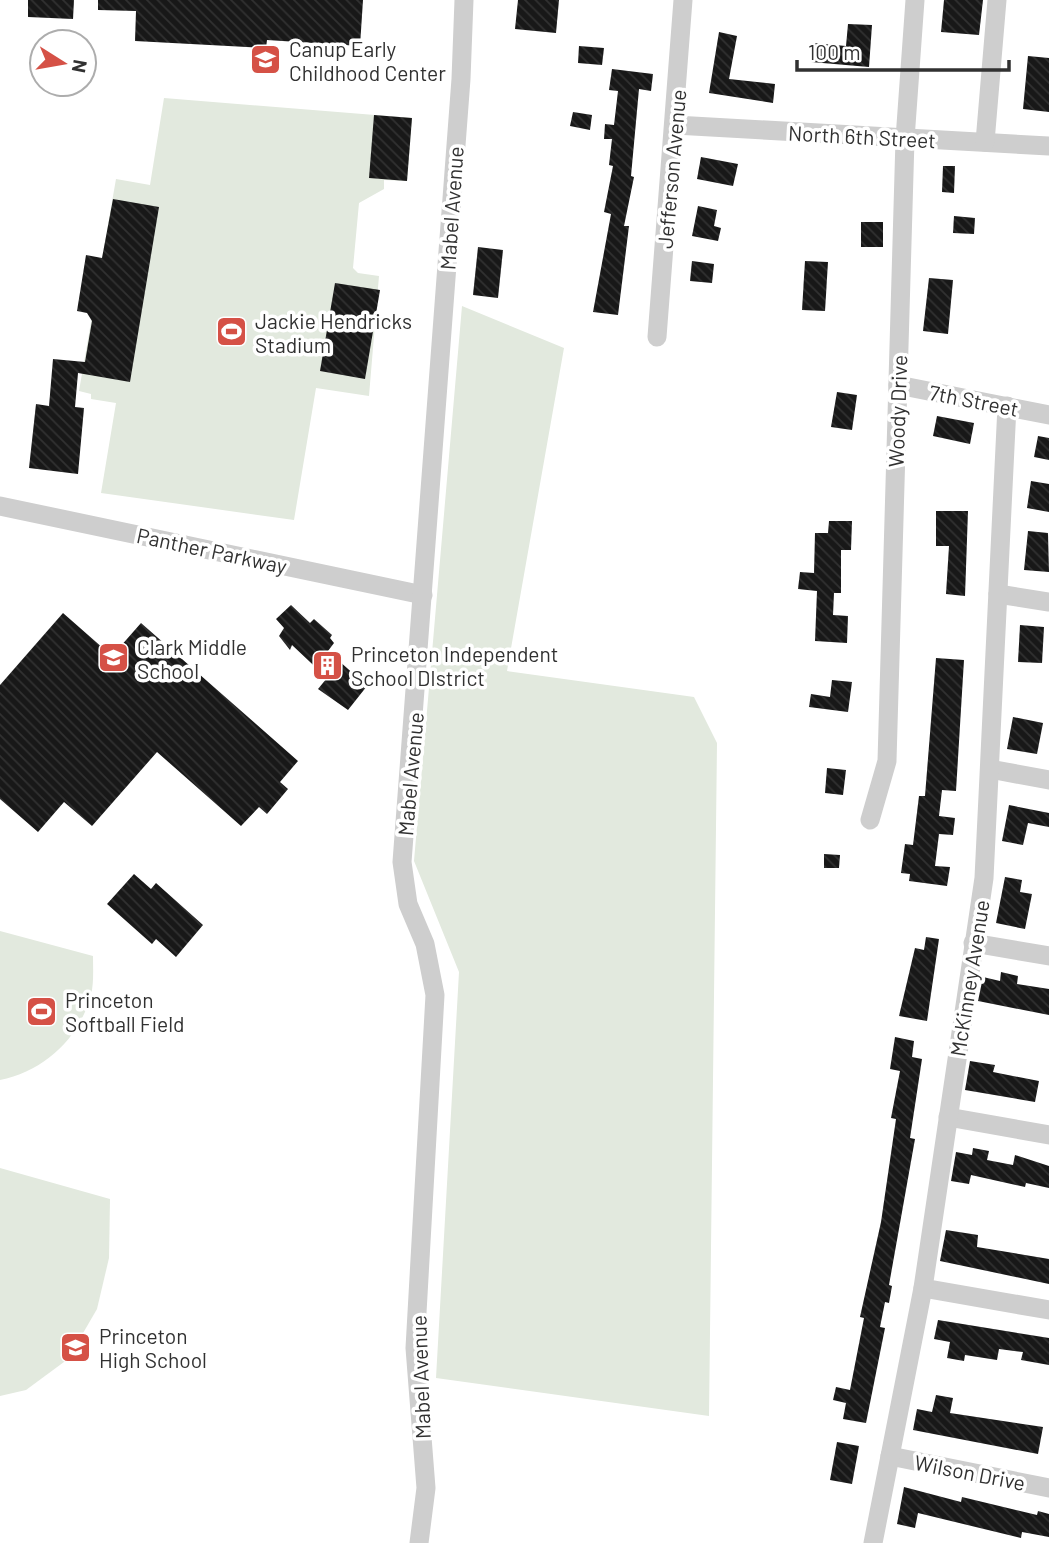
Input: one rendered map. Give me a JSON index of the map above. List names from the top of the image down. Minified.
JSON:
{"streets":{"street":["North 6th Street","Jefferson Avenue","Mabel Avenue","7th Street","Woody Drive","Panther Parkway","McKinney Avenue","Wilson Drive"]},"crossings":[["North 6th Street","Jefferson Avenue"],["North 6th Street","Woody Drive"],["Mabel Avenue","Panther Parkway"],["7th Street","Woody Drive"],["7th Street","McKinney Avenue"],["McKinney Avenue","Wilson Drive"]],"places":{"school or university":["Canup Early Childhood Center","Clark Middle School","Princeton High School"],"sports":["Jackie Hendricks Stadium","Princeton Softball Field"],"building":["Princeton Independent School DIstrict"]},"scale_bar":"100 m","north":"right"}
